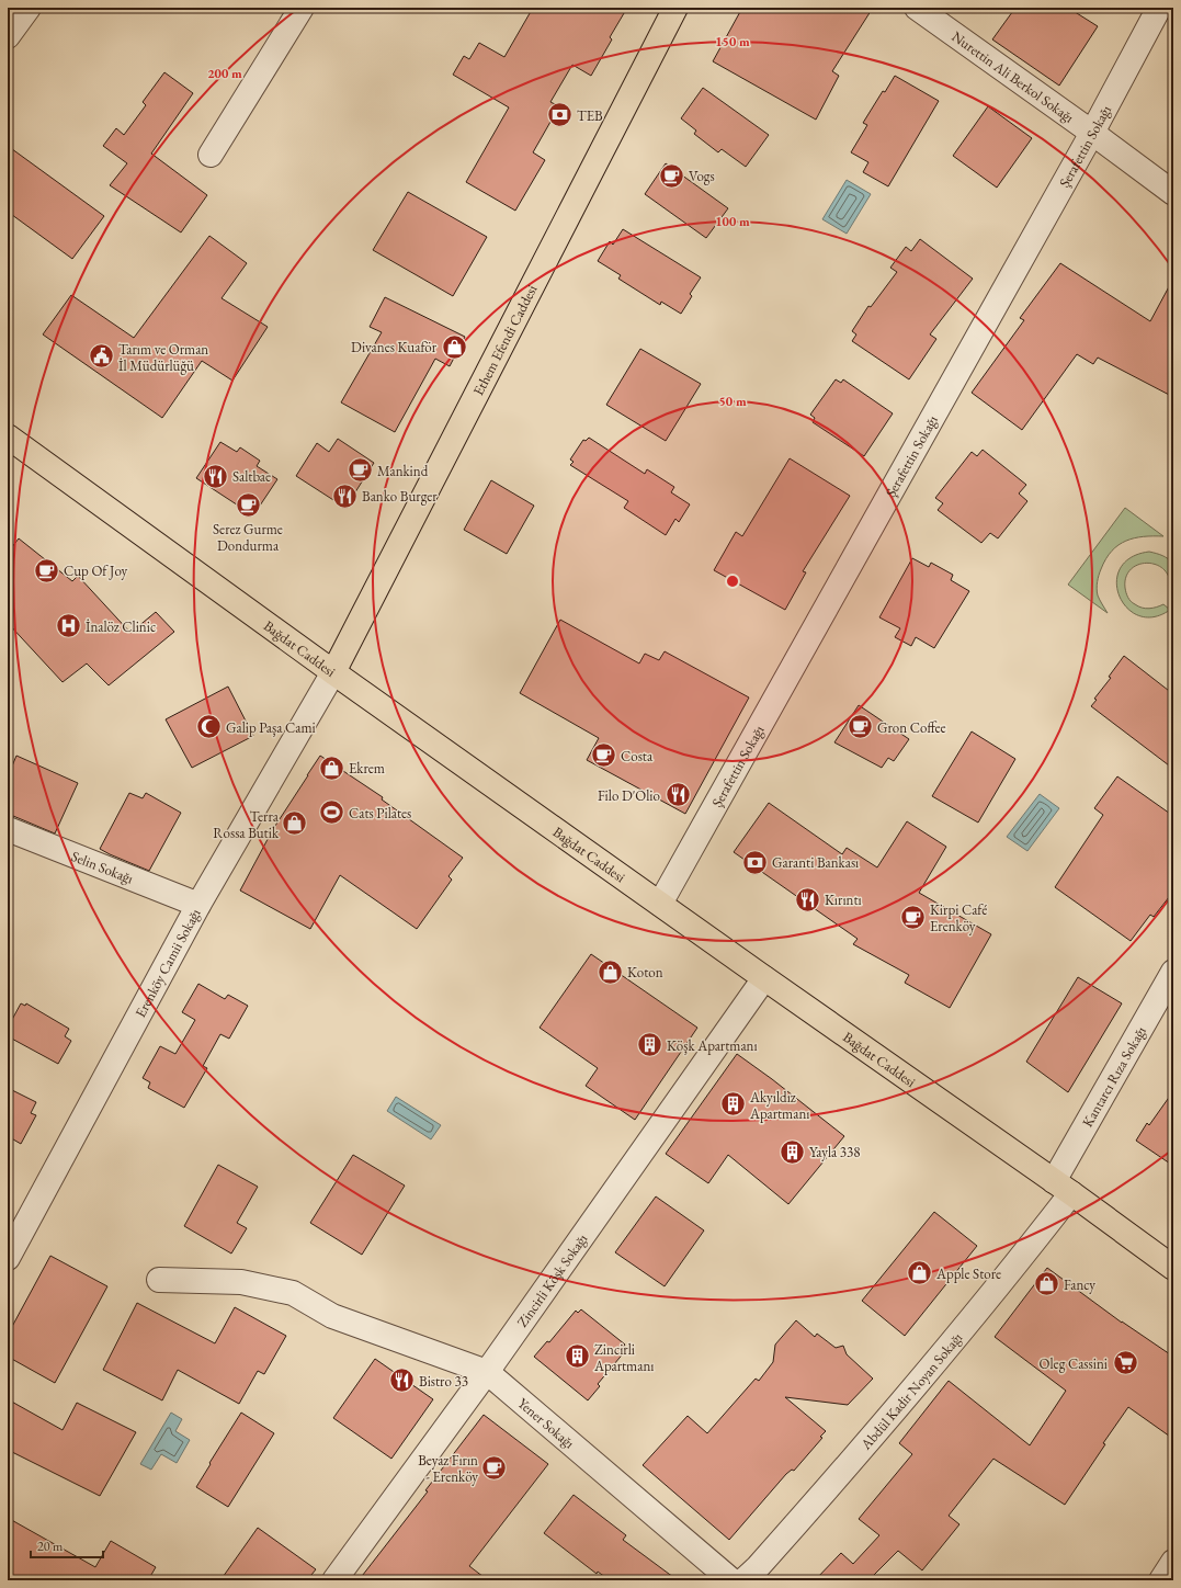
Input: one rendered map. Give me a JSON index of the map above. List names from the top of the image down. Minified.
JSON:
{"streets":{"main road":["Ethem Efendi Caddesi","Bağdat Caddesi"],"street":["Nurettin Ali Berkol Sokağı","Şerafettin Sokağı","Selin Sokağı","Erenköy Camii Sokağı","Kantarcı Rıza Sokağı","Zincirli Köşk Sokağı","Abdül Kadir Noyan Sokağı","Yener Sokağı"]},"crossings":[["Nurettin Ali Berkol Sokağı","Şerafettin Sokağı"],["Şerafettin Sokağı","Bağdat Caddesi"],["Ethem Efendi Caddesi","Bağdat Caddesi"],["Ethem Efendi Caddesi","Erenköy Camii Sokağı"],["Bağdat Caddesi","Erenköy Camii Sokağı"],["Bağdat Caddesi","Kantarcı Rıza Sokağı"],["Bağdat Caddesi","Zincirli Köşk Sokağı"],["Bağdat Caddesi","Abdül Kadir Noyan Sokağı"],["Selin Sokağı","Erenköy Camii Sokağı"],["Kantarcı Rıza Sokağı","Abdül Kadir Noyan Sokağı"],["Zincirli Köşk Sokağı","Yener Sokağı"]],"places":{"bank":["TEB","Garanti Bankası"],"cafe":["Vogs","Mankind","Serez Gurme Dondurma","Cup Of Joy","Gron Coffee","Costa","Kirpi Café Erenköy","Beyaz Fırın - Erenköy"],"shop":["Divanes Kuaför","Ekrem","Terra Rossa Butik","Koton","Apple Store","Fancy"],"public building":["Tarım ve Orman İl Müdürlüğü"],"restaurant":["Saltbae","Banko Burger","Filo D'Olio","Kırıntı","Bistro 33"],"hospital":["İnalöz Clinic"],"mosque":["Galip Paşa Cami"],"sports":["Cats Pilates"],"building":["Köşk Apartmanı","Akyıldız Apartmanı","Yayla 338","Zincirli Apartmanı"],"supermarket":["Oleg Cassini"]},"scale_bar":"20 m","rings":["150 m","200 m","100 m","50 m"]}
